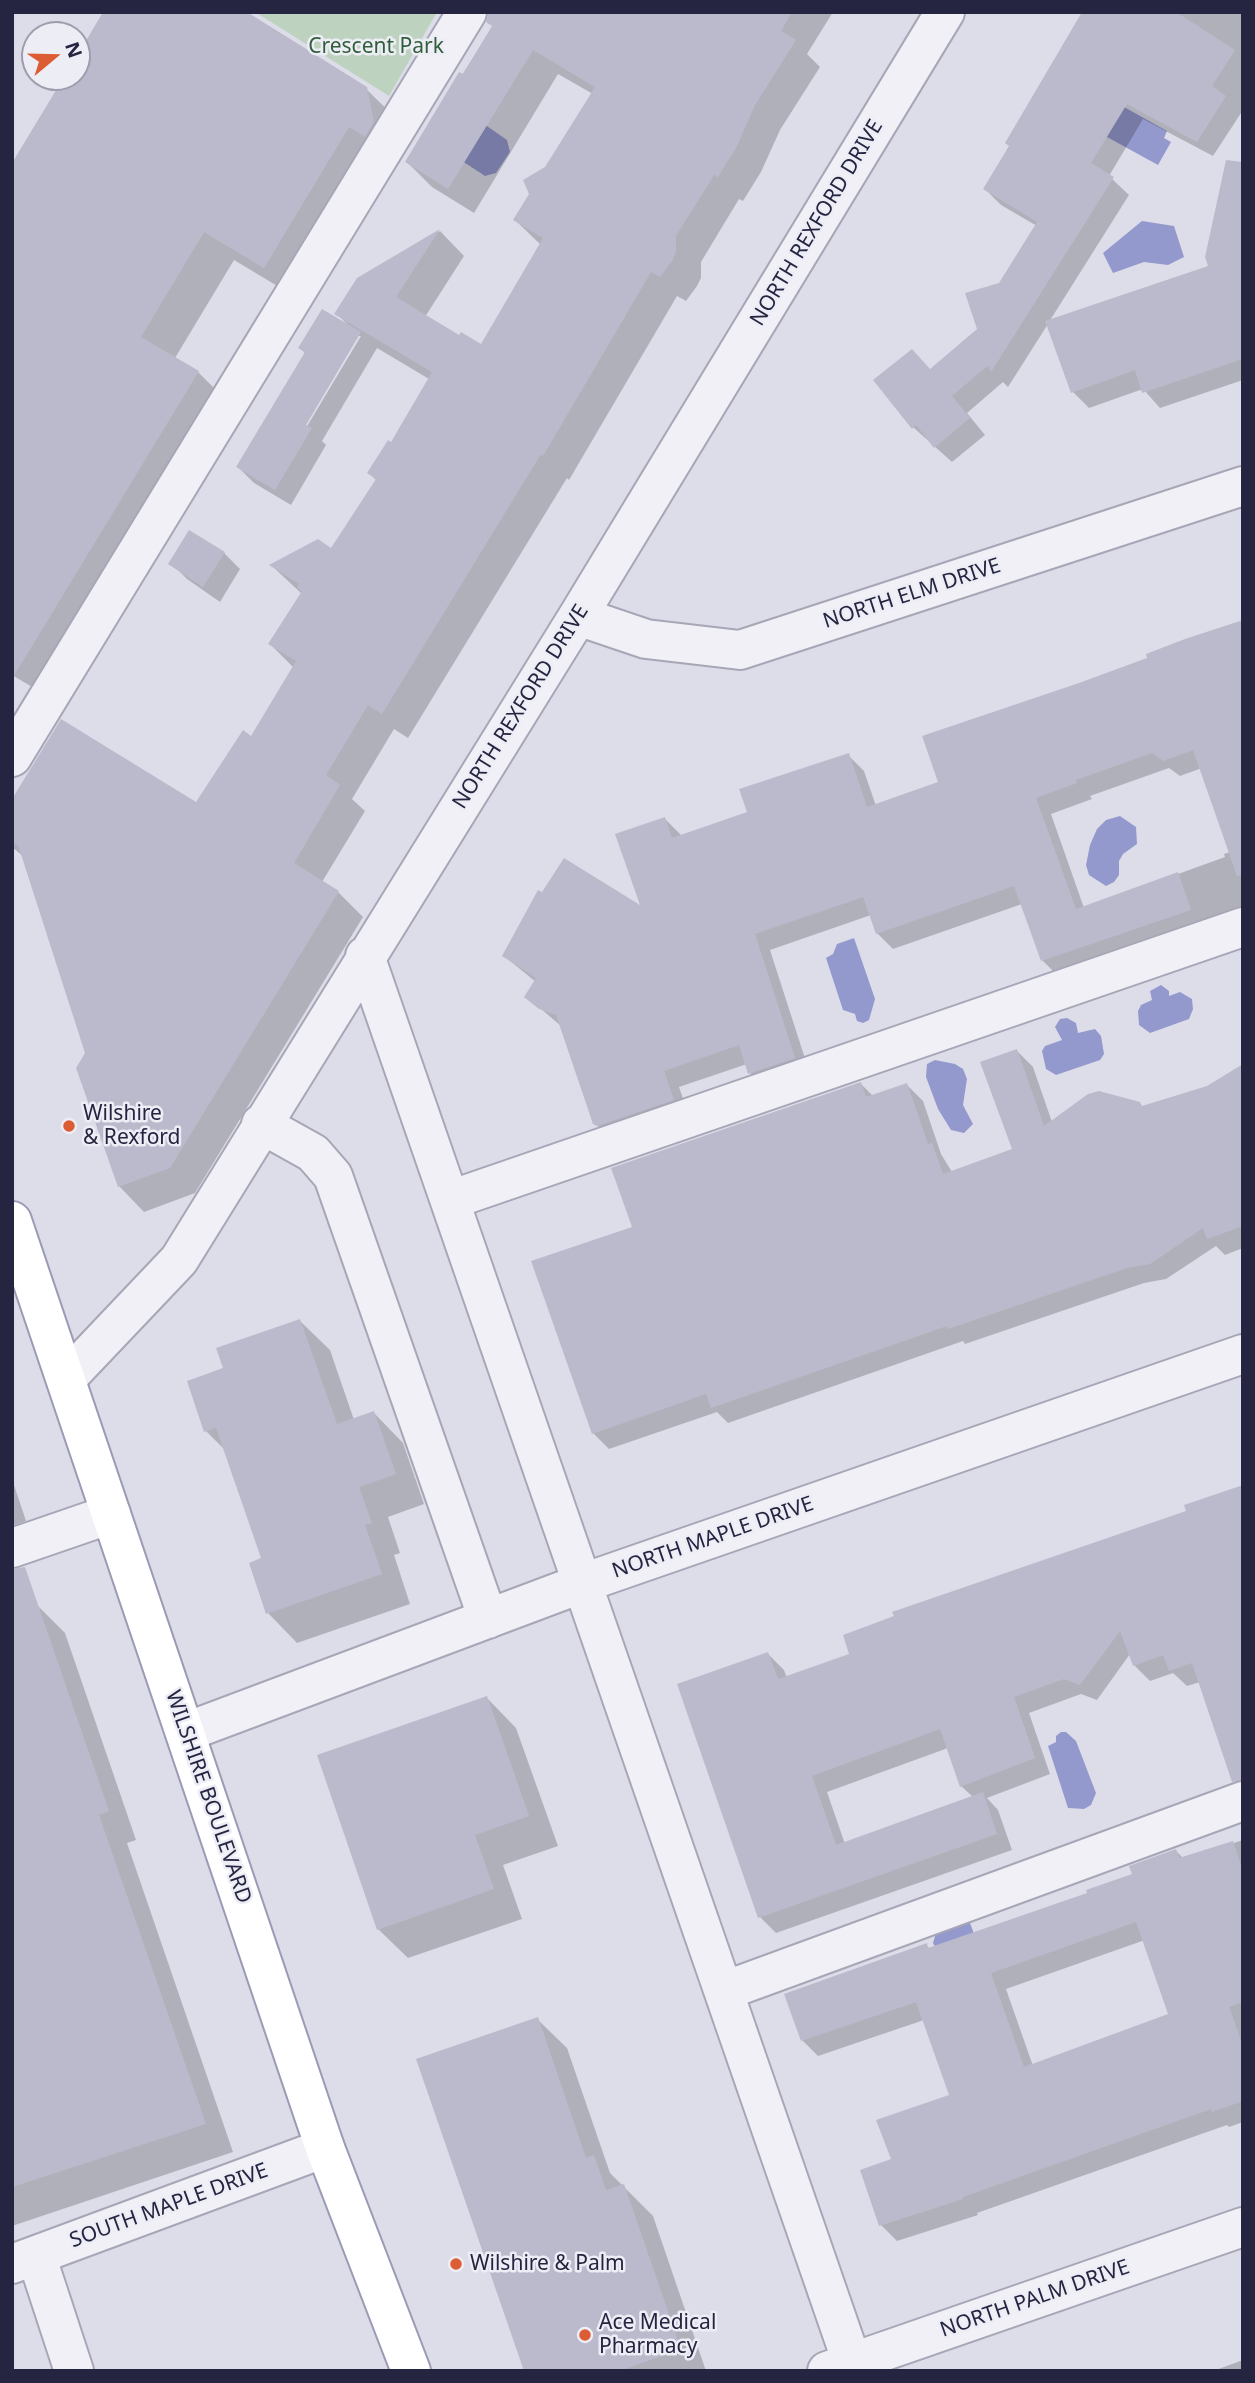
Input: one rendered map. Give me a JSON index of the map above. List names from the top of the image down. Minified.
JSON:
{"streets":{"main road":["WILSHIRE BOULEVARD"],"street":["NORTH REXFORD DRIVE","NORTH ELM DRIVE","NORTH MAPLE DRIVE","SOUTH MAPLE DRIVE","NORTH PALM DRIVE"]},"crossings":[["NORTH REXFORD DRIVE","NORTH ELM DRIVE"],["NORTH REXFORD DRIVE","WILSHIRE BOULEVARD"],["NORTH MAPLE DRIVE","WILSHIRE BOULEVARD"],["WILSHIRE BOULEVARD","SOUTH MAPLE DRIVE"]],"parks":["Crescent Park"],"places":["Wilshire & Rexford","Wilshire & Palm","Ace Medical Pharmacy"],"north":"right"}
